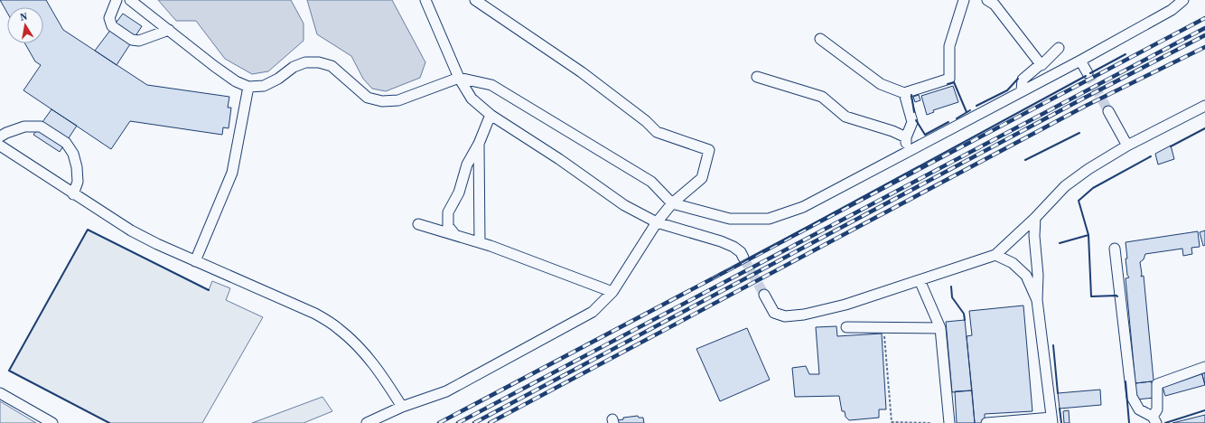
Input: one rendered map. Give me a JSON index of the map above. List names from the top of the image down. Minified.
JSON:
{"north":"top"}
